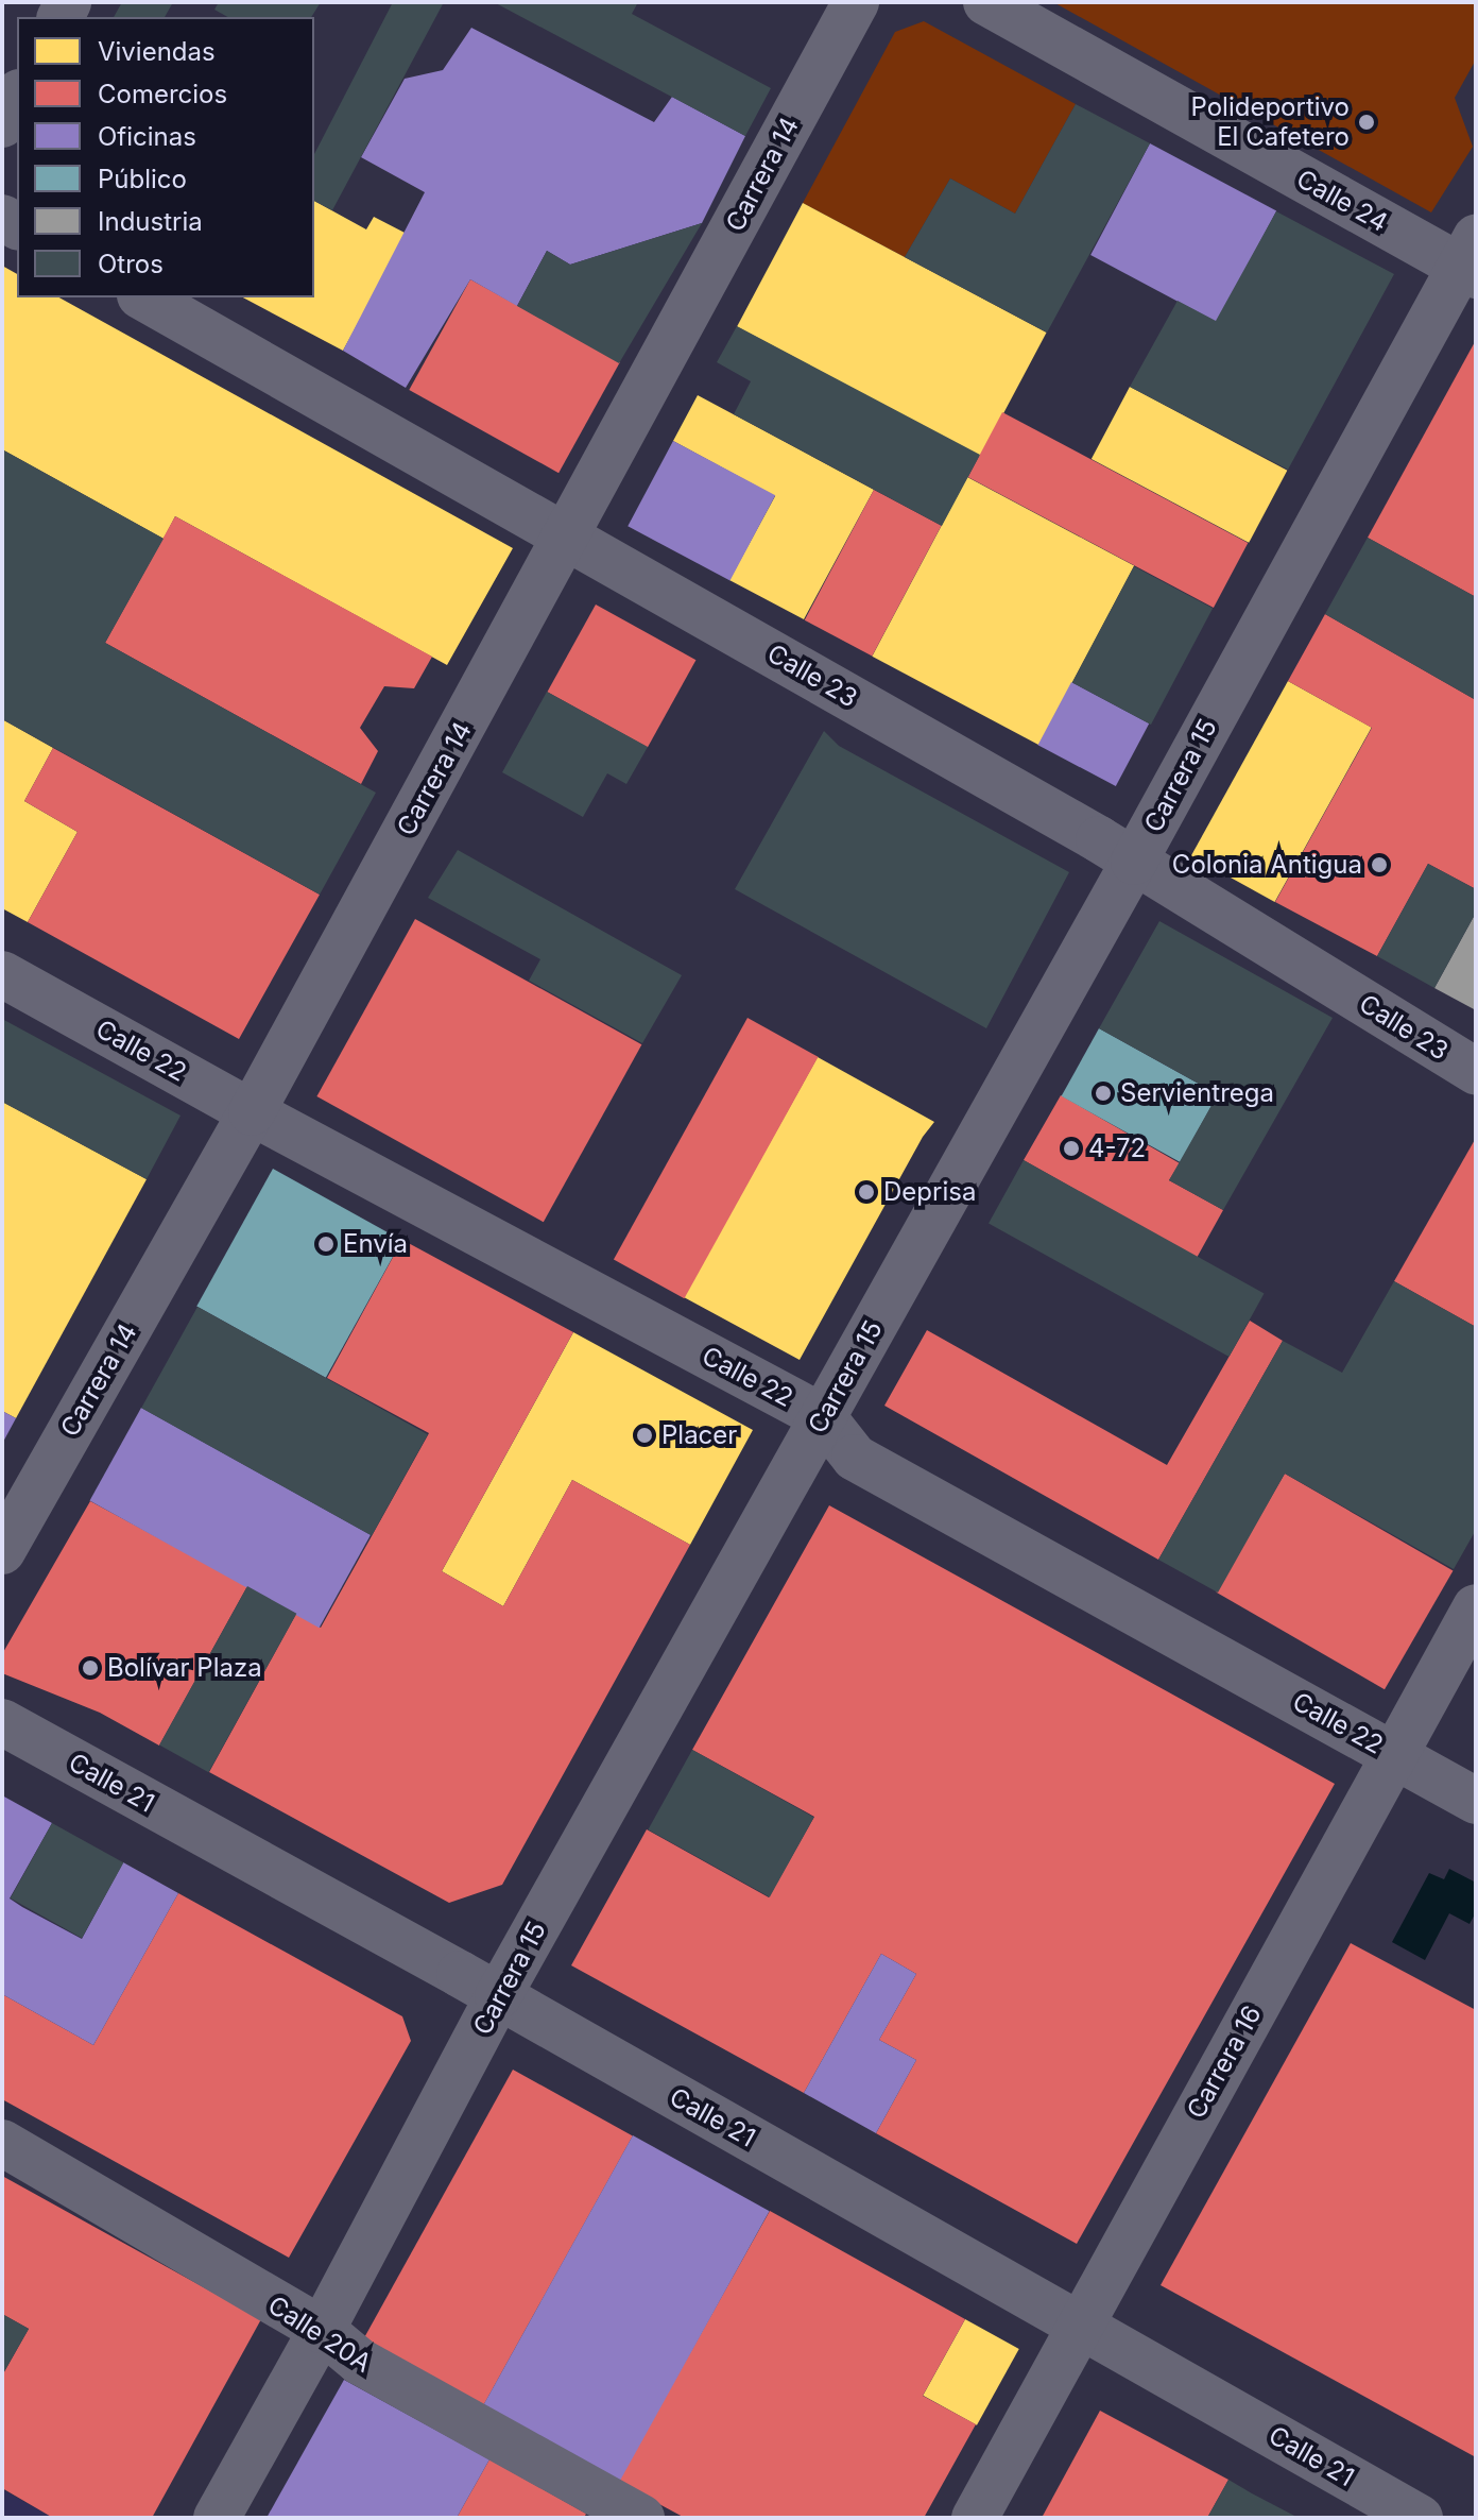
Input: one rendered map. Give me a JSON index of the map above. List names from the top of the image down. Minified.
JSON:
{"streets":{"street":["Carrera 14","Calle 24","Calle 23","Carrera 15","Calle 22","Calle 21","Carrera 16","Calle 20A"]},"crossings":[["Carrera 14","Calle 23"],["Carrera 14","Calle 22"],["Calle 24","Carrera 15"],["Calle 23","Carrera 15"],["Carrera 15","Calle 22"],["Carrera 15","Calle 21"],["Carrera 15","Calle 20A"],["Calle 22","Carrera 16"],["Calle 21","Carrera 16"]],"places":["Polideportivo El Cafetero","Colonia Antigua","Servientrega","4-72","Deprisa","Envía","Placer","Bolívar Plaza"],"legend":["Viviendas","Comercios","Oficinas","Público","Industria","Otros"]}
